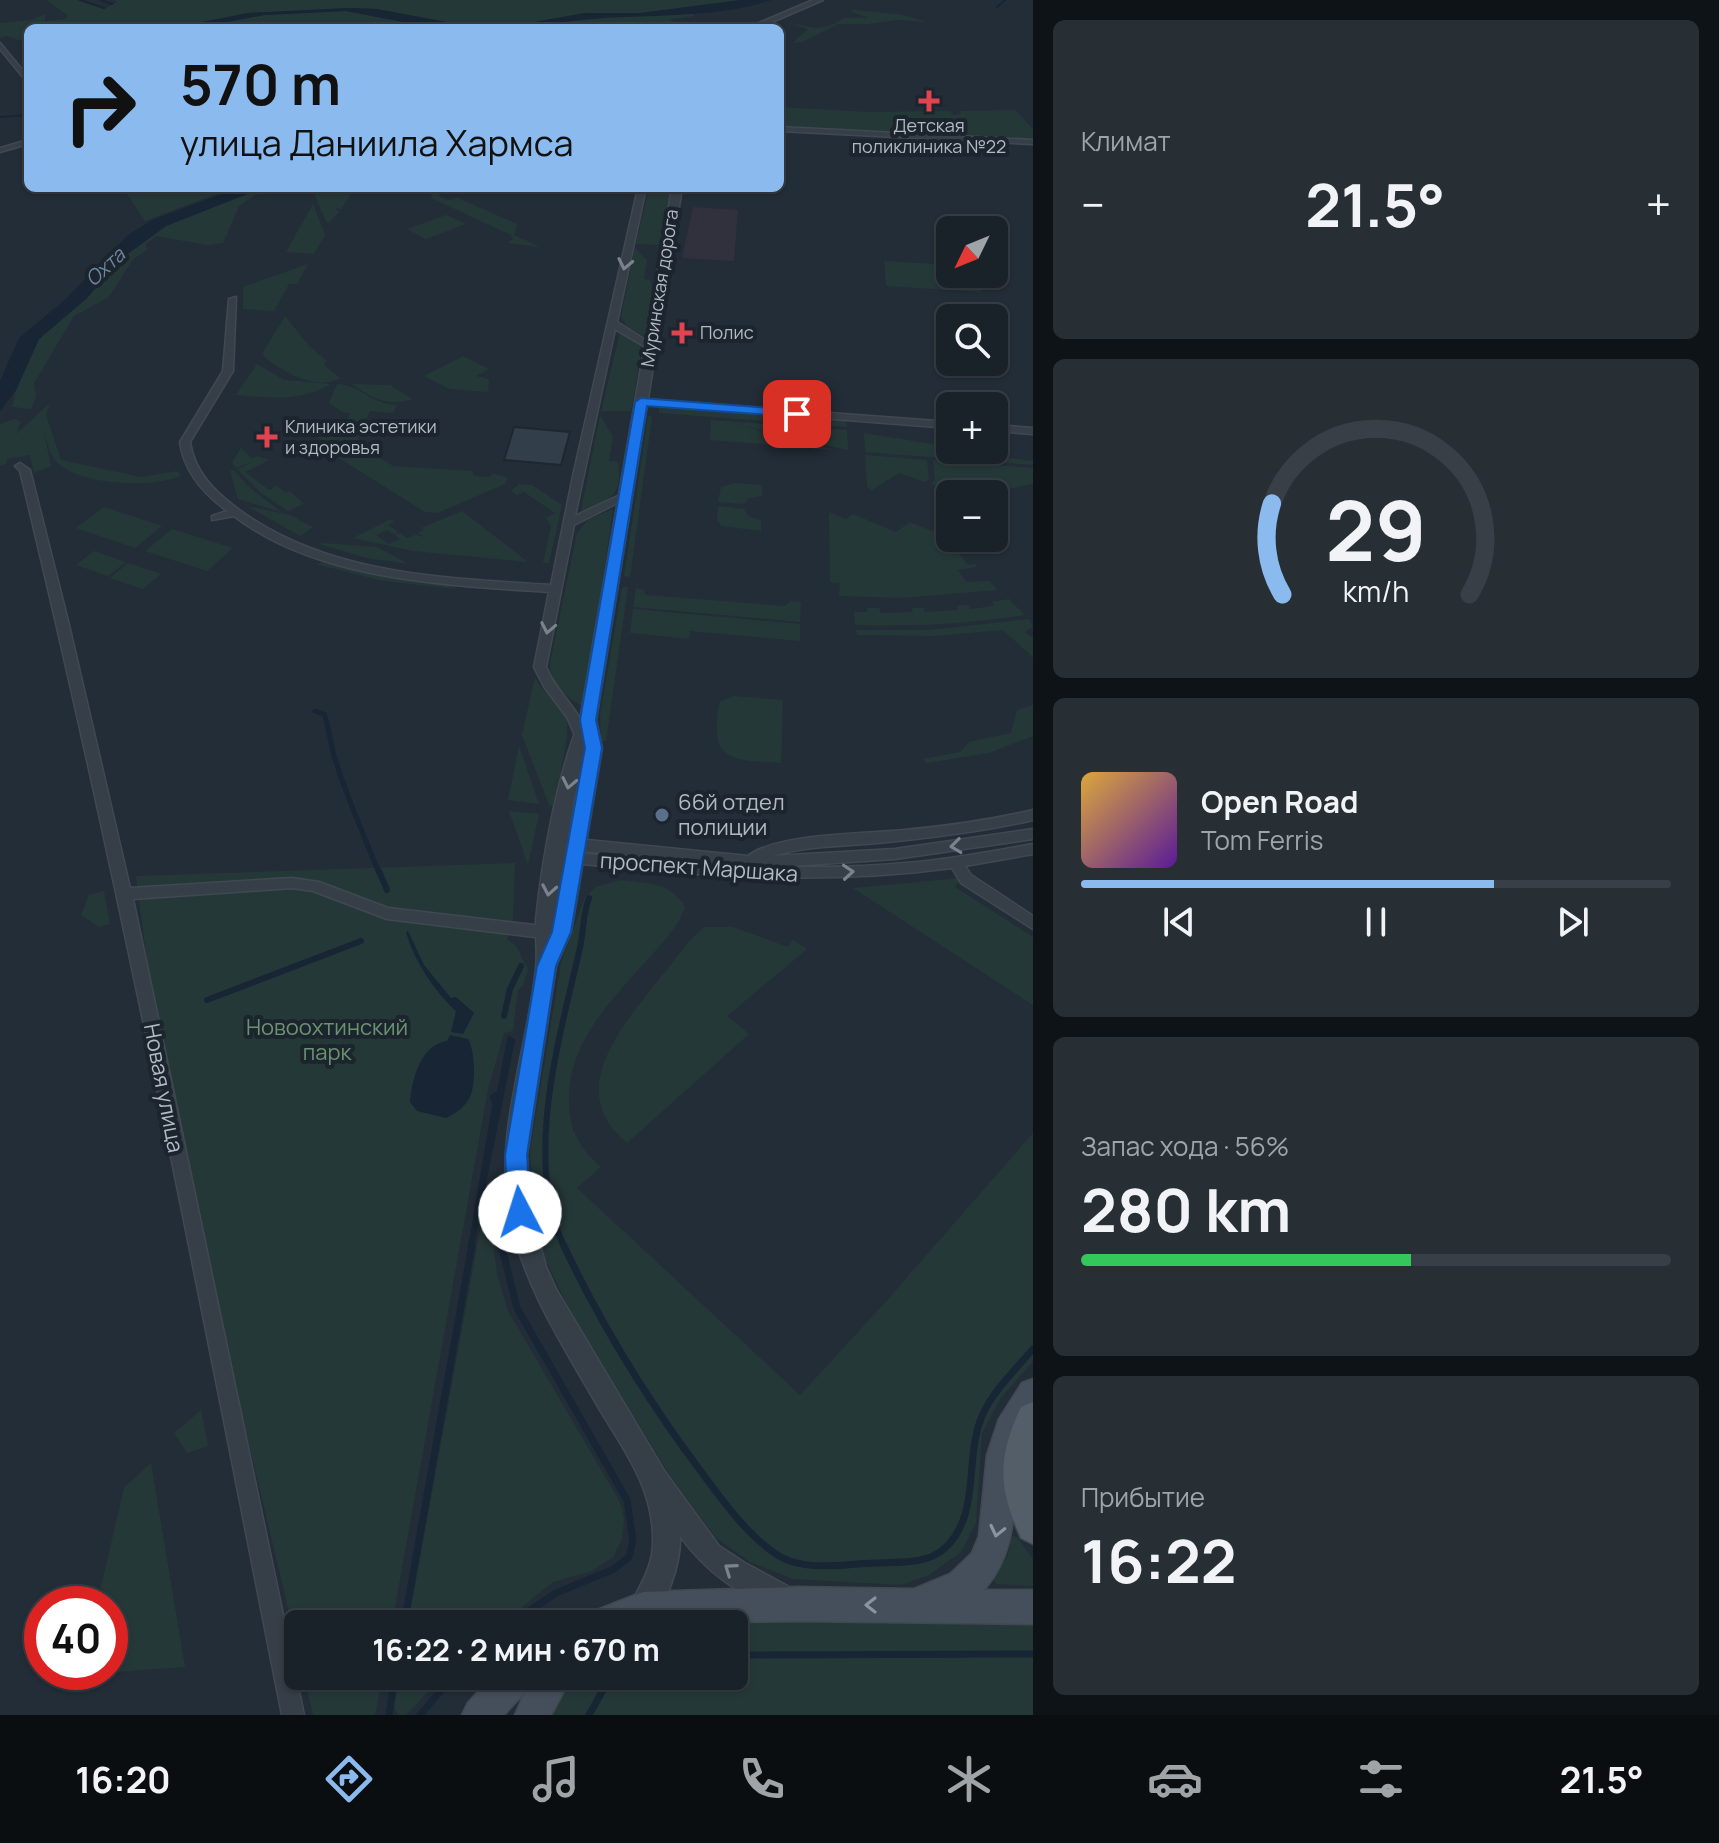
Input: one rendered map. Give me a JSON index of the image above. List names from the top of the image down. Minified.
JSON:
{"streets":{"street":["Муринская дорога","проспект Маршака","Новая улица"]},"crossings":[["Муринская дорога","проспект Маршака"]],"water":["Охта"],"parks":["Новоохтинский парк"],"places":{"health":["Детская поликлиника №22","Полис","Клиника эстетики и здоровья"],"other":["66й отдел полиции"]},"north":"bottom left","page":{"tile":["Климат",["Запас хода · 56%","280 km"],["Прибытие","16:22"]],"turn":["570 m","улица Даниила Хармса"],"heat":["−","21.5°","+"],"map_buttons":["+","−"],"song":["Open Road","Tom Ferris"],"limit":"40","trip":"16:22 · 2 мин · 670 m","tabs":["16:20","21.5°"],"gauge":["29","km/h"]}}
